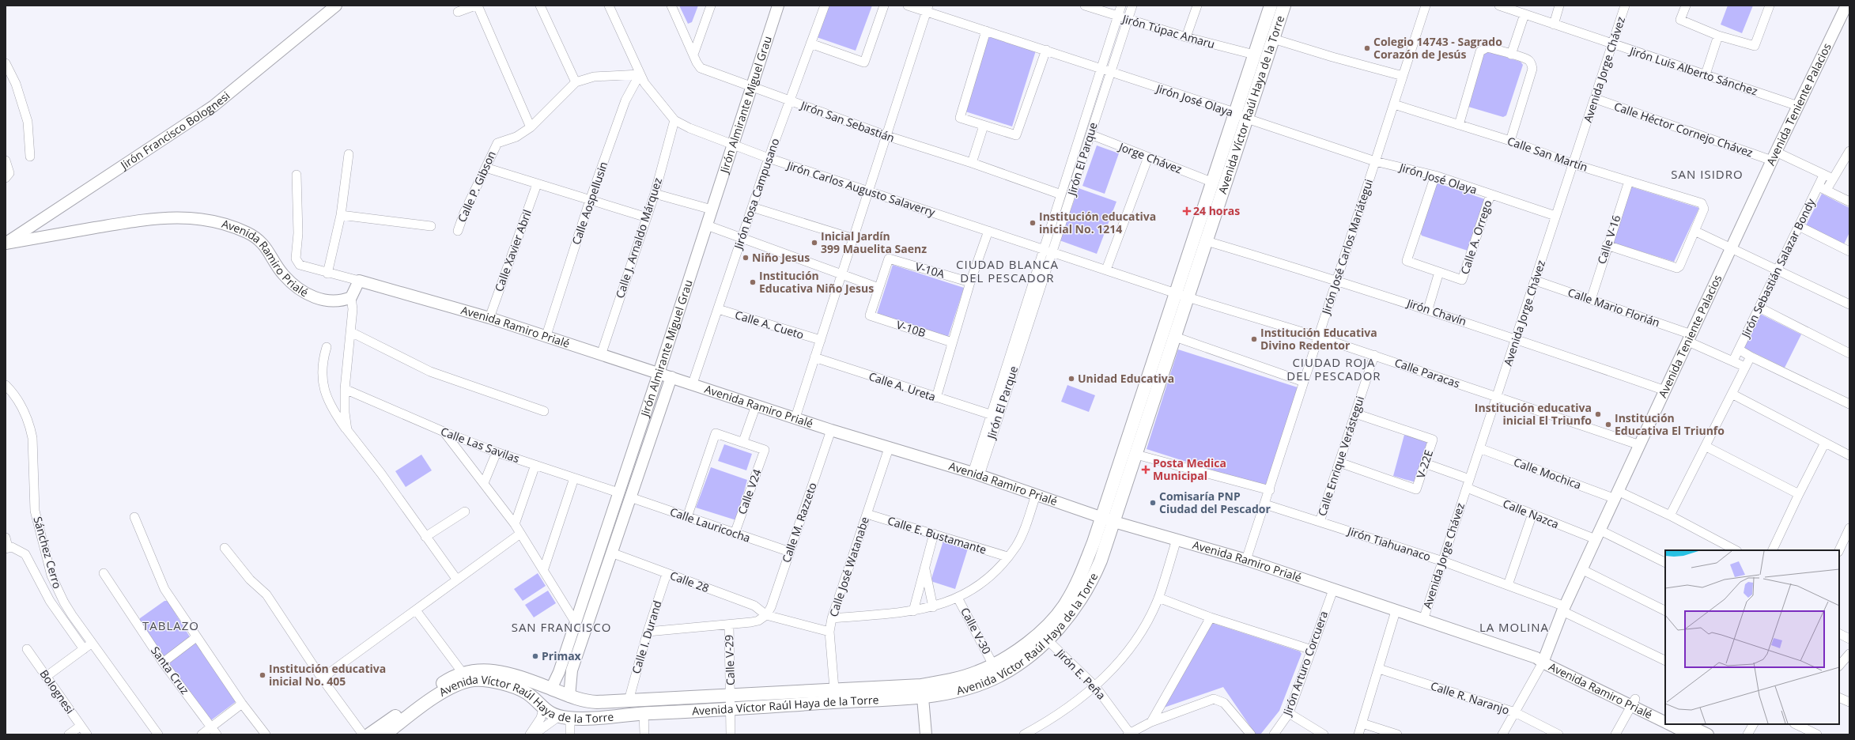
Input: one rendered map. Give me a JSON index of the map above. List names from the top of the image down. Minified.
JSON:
{"streets":{"main road":["Avenida Víctor Raúl Haya de la Torre"],"street":["Jirón Túpac Amaru","Avenida Jorge Chávez","Jirón Luis Alberto Sánchez","Jirón José Olaya","Jirón Almirante Miguel Grau","Avenida Teniente Palacios","Jirón San Sebastián","Jirón Francisco Bolognesi","Calle Héctor Cornejo Chávez","Calle San Martín","Jorge Chávez","Jirón El Parque","Calle P. Gibson","Jirón Carlos Augusto Salaverry","Jirón Rosa Campusano","Calle Aospellusin","Calle A. Orrego","Calle J. Arnaldo Márquez","Calle V-16","Jirón José Carlos Mariátegui","Calle Xavier Abril","Avenida Ramiro Prialé","Jirón Sebastián Salazar Bondy","V-10A","Calle Mario Florián","Jirón Chavín","Calle A. Cueto","V-10B","Calle Paracas","Calle A. Ureta","Calle Las Savilas","Calle Enrique Verástegui","V-22E","Calle Mochica","Calle V24","Calle Nazca","Calle M. Razzeto","Calle Lauricocha","Calle E. Bustamante","Jirón Tiahuanaco","Sánchez Cerro","Calle José Watanabe","Calle 28","Calle V-30","Calle I. Durand","Calle V-29","Jirón Arturo Corcuera","Santa Cruz","Jirón E. Peña","Bolognesi","Calle R. Naranjo"]},"crossings":[["Jirón Túpac Amaru","Avenida Víctor Raúl Haya de la Torre"],["Jirón Túpac Amaru","Jirón El Parque"],["Avenida Jorge Chávez","Jirón Luis Alberto Sánchez"],["Avenida Jorge Chávez","Jirón José Olaya"],["Avenida Jorge Chávez","Calle Héctor Cornejo Chávez"],["Avenida Jorge Chávez","Calle San Martín"],["Avenida Jorge Chávez","Avenida Ramiro Prialé"],["Avenida Jorge Chávez","Calle Mario Florián"],["Avenida Jorge Chávez","Jirón Chavín"],["Avenida Jorge Chávez","Calle Paracas"],["Avenida Jorge Chávez","Calle Mochica"],["Avenida Jorge Chávez","Calle Nazca"],["Avenida Jorge Chávez","Jirón Tiahuanaco"],["Jirón Luis Alberto Sánchez","Avenida Teniente Palacios"],["Jirón José Olaya","Avenida Víctor Raúl Haya de la Torre"],["Jirón José Olaya","Jirón El Parque"],["Jirón José Olaya","Calle A. Orrego"],["Jirón José Olaya","Jirón José Carlos Mariátegui"],["Jirón Almirante Miguel Grau","Avenida Víctor Raúl Haya de la Torre"],["Jirón Almirante Miguel Grau","Jirón San Sebastián"],["Jirón Almirante Miguel Grau","Jirón Carlos Augusto Salaverry"],["Jirón Almirante Miguel Grau","Avenida Ramiro Prialé"],["Jirón Almirante Miguel Grau","Calle Las Savilas"],["Jirón Almirante Miguel Grau","Calle Lauricocha"],["Jirón Almirante Miguel Grau","Calle 28"],["Avenida Teniente Palacios","Calle Héctor Cornejo Chávez"],["Avenida Teniente Palacios","Avenida Ramiro Prialé"],["Avenida Teniente Palacios","Calle Mario Florián"],["Avenida Teniente Palacios","Jirón Chavín"],["Avenida Teniente Palacios","Calle Paracas"],["Avenida Teniente Palacios","Calle Mochica"],["Avenida Teniente Palacios","Calle Nazca"],["Avenida Teniente Palacios","Jirón Tiahuanaco"],["Avenida Teniente Palacios","Calle R. Naranjo"],["Avenida Víctor Raúl Haya de la Torre","Jorge Chávez"],["Avenida Víctor Raúl Haya de la Torre","Jirón Carlos Augusto Salaverry"],["Avenida Víctor Raúl Haya de la Torre","Avenida Ramiro Prialé"],["Avenida Víctor Raúl Haya de la Torre","Jirón Chavín"],["Avenida Víctor Raúl Haya de la Torre","Calle Paracas"],["Avenida Víctor Raúl Haya de la Torre","Calle José Watanabe"],["Avenida Víctor Raúl Haya de la Torre","Calle V-30"],["Avenida Víctor Raúl Haya de la Torre","Calle I. Durand"],["Avenida Víctor Raúl Haya de la Torre","Calle V-29"],["Avenida Víctor Raúl Haya de la Torre","Jirón E. Peña"],["Jirón San Sebastián","Jirón El Parque"],["Jirón San Sebastián","Jirón Rosa Campusano"],["Jirón Francisco Bolognesi","Avenida Ramiro Prialé"],["Calle Héctor Cornejo Chávez","Jirón Sebastián Salazar Bondy"],["Calle San Martín","Calle V-16"],["Calle San Martín","Jirón José Carlos Mariátegui"],["Jorge Chávez","Jirón El Parque"],["Jirón El Parque","Jirón Carlos Augusto Salaverry"],["Jirón El Parque","Avenida Ramiro Prialé"],["Jirón El Parque","Calle A. Ureta"],["Jirón Carlos Augusto Salaverry","Jirón Rosa Campusano"],["Jirón Carlos Augusto Salaverry","Calle Aospellusin"],["Jirón Carlos Augusto Salaverry","Calle J. Arnaldo Márquez"],["Jirón Carlos Augusto Salaverry","Calle Paracas"],["Jirón Rosa Campusano","Avenida Ramiro Prialé"],["Jirón Rosa Campusano","Calle A. Cueto"],["Calle Aospellusin","Avenida Ramiro Prialé"],["Calle J. Arnaldo Márquez","Avenida Ramiro Prialé"],["Calle V-16","Calle Mario Florián"],["Jirón José Carlos Mariátegui","Avenida Ramiro Prialé"],["Jirón José Carlos Mariátegui","Jirón Chavín"],["Jirón José Carlos Mariátegui","Calle Paracas"],["Jirón José Carlos Mariátegui","Jirón Tiahuanaco"],["Calle Xavier Abril","Avenida Ramiro Prialé"],["Avenida Ramiro Prialé","Calle M. Razzeto"],["Avenida Ramiro Prialé","Calle José Watanabe"],["Avenida Ramiro Prialé","Jirón Arturo Corcuera"],["Jirón Sebastián Salazar Bondy","Calle Mario Florián"],["V-10A","V-10B"],["Calle Paracas","Calle Enrique Verástegui"],["Calle Enrique Verástegui","V-22E"],["Calle Enrique Verástegui","Jirón Tiahuanaco"],["Calle V24","Calle Lauricocha"],["Calle M. Razzeto","Calle Lauricocha"],["Calle M. Razzeto","Calle 28"],["Calle E. Bustamante","Calle José Watanabe"],["Calle 28","Calle I. Durand"]],"districts":["SAN ISIDRO","CIUDAD BLANCA DEL PESCADOR","CIUDAD ROJA DEL PESCADOR","TABLAZO","SAN FRANCISCO","LA MOLINA"],"places":{"other":["Colegio 14743 - Sagrado Corazón de Jesús","Institución educativa inicial No. 1214","Inicial Jardín 399 Mauelita Saenz","Niño Jesus","Institución Educativa Niño Jesus","Institución Educativa Divino Redentor","Unidad Educativa","Institución educativa inicial El Triunfo","Institución Educativa El Triunfo","Comisaría PNP Ciudad del Pescador","Primax","Institución educativa inicial No. 405"],"health":["24 horas","Posta Medica Municipal"]}}
